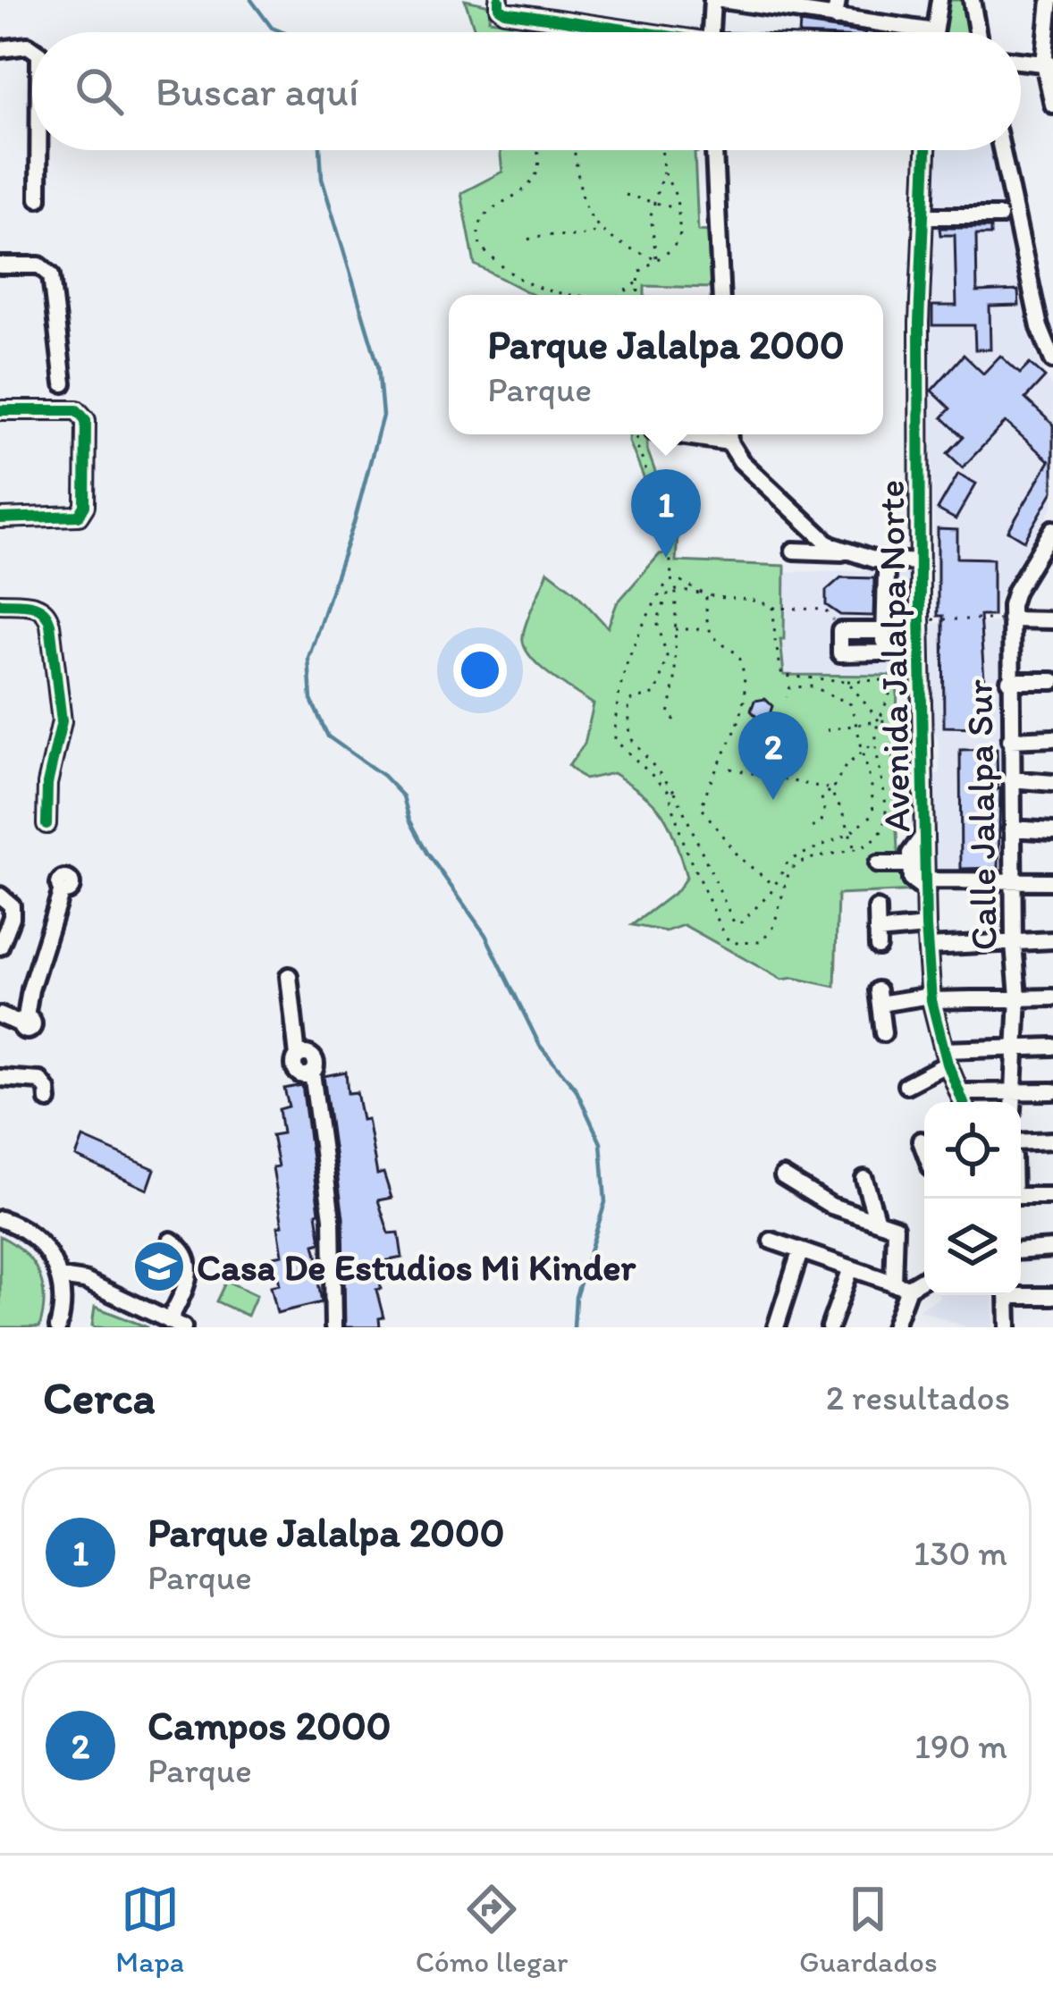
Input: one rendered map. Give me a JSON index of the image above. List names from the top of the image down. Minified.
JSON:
{"streets":{"street":["Avenida Jalalpa Norte","Calle Jalalpa Sur"]},"places":{"school or university":["Casa De Estudios Mi Kinder"]},"page":{"search":"Buscar aquí","popup":["Parque Jalalpa 2000","Parque"],"pins":["1","2"],"heading":["Cerca","2 resultados"],"list":[{"mark":"1","name":"Parque Jalalpa 2000","note":"Parque","value":"130 m"},{"mark":"2","name":"Campos 2000","note":"Parque","value":"190 m"}],"nav":["Mapa","Cómo llegar","Guardados"]}}
